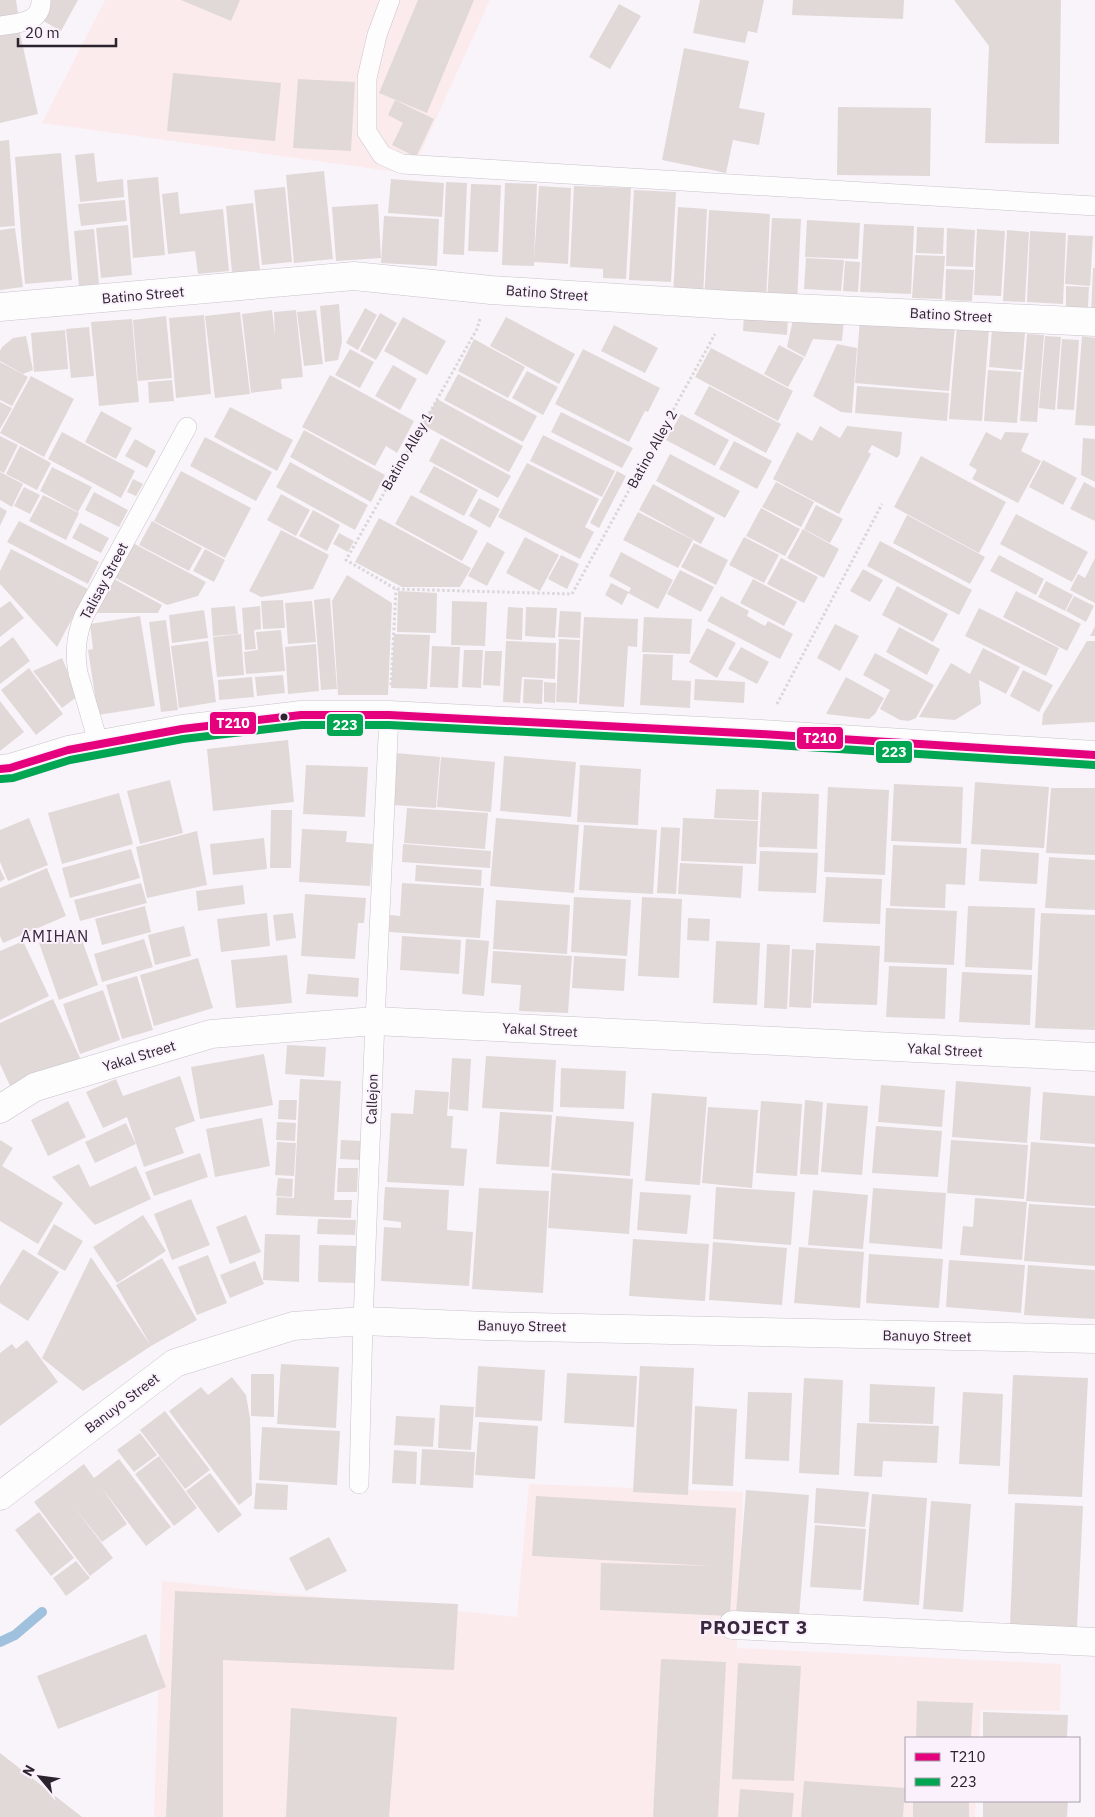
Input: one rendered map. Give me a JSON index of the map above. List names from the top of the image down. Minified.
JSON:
{"streets":{"street":["Batino Street","Yakal Street","Banuyo Street"],"lane":["Talisay Street","Callejon"],"path":["Batino Alley 2","Batino Alley 1"]},"crossings":[["Batino Street","Batino Alley 2"],["Batino Street","Batino Alley 1"],["Batino Alley 2","Batino Alley 1"],["Yakal Street","Callejon"],["Callejon","Banuyo Street"]],"districts":["AMIHAN","PROJECT 3"],"lines":["transit line T210","transit line 223"],"legend":["T210","223"],"scale_bar":"20 m","north":"top left"}
